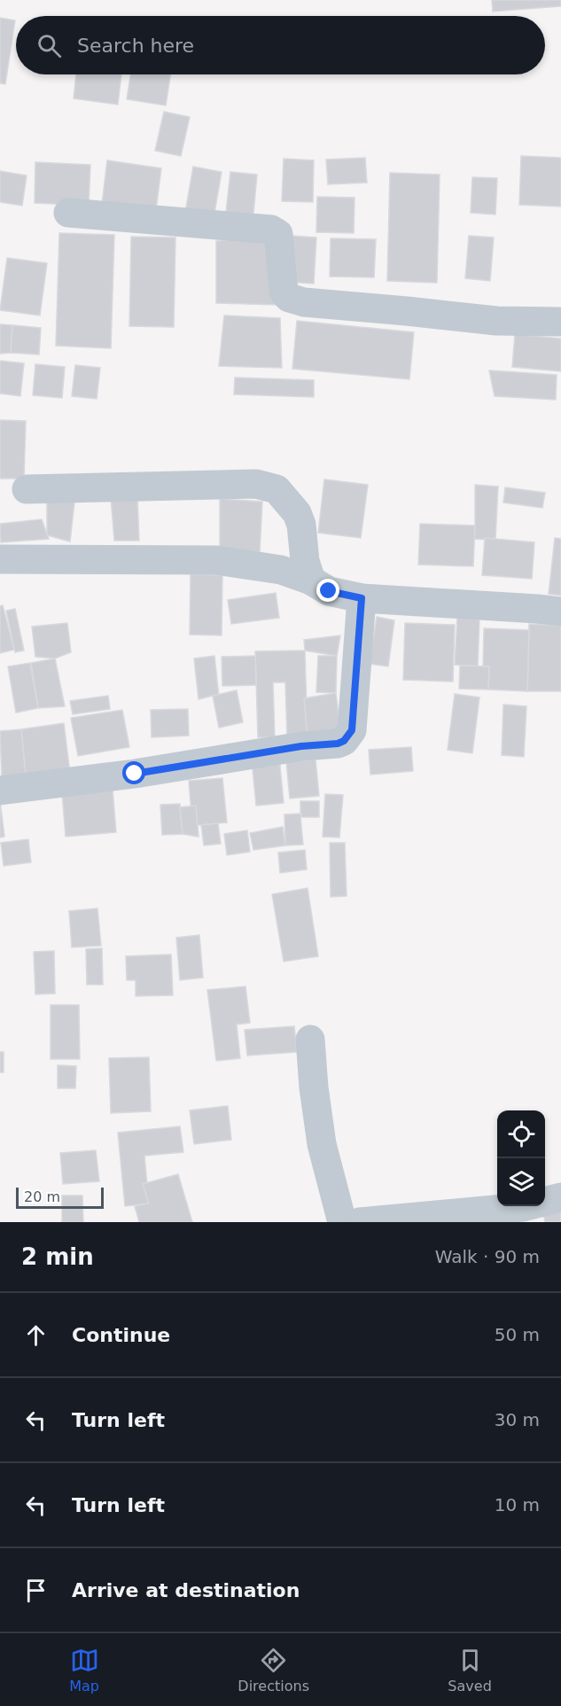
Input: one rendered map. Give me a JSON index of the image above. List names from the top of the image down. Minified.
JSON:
{"scale_bar":"20 m","page":{"search":"Search here","scale":"20 m","heading":["2 min","Walk · 90 m"],"list":[["Continue","50 m"],["Turn left","30 m"],["Turn left","10 m"],"Arrive at destination"],"nav":["Map","Directions","Saved"]}}
